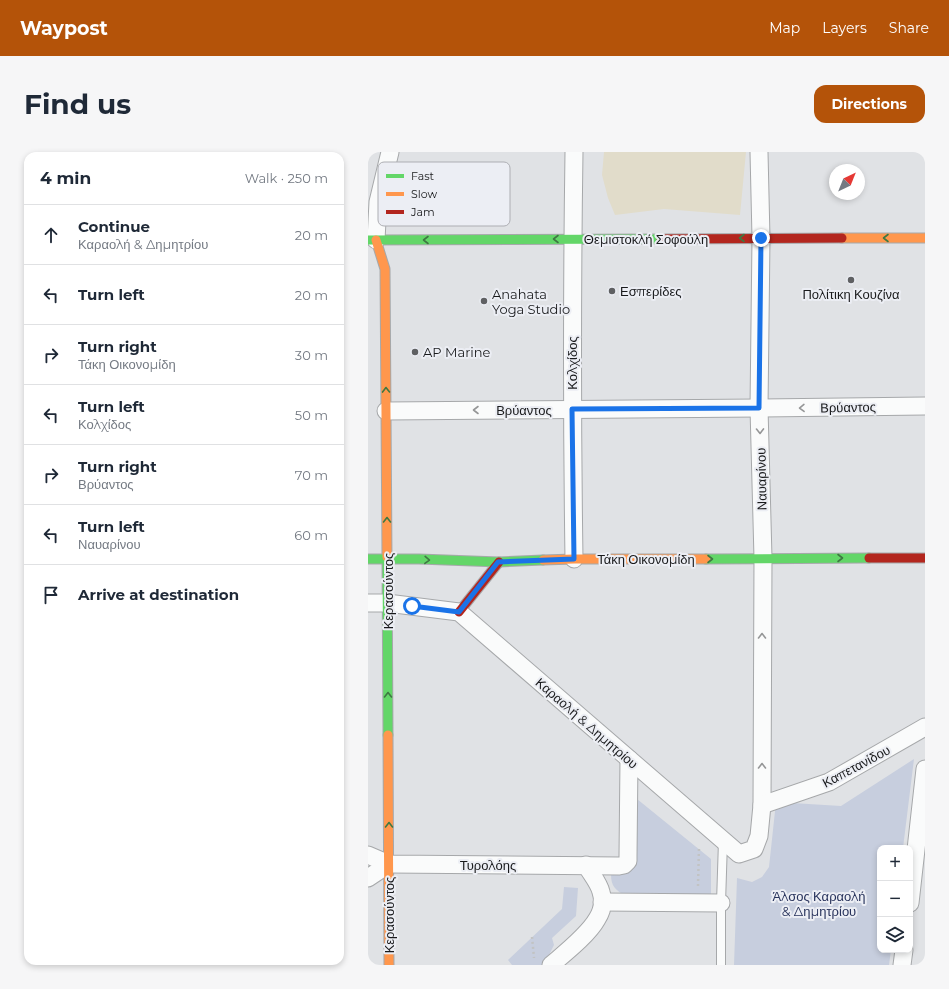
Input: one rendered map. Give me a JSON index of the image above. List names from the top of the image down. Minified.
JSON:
{"streets":{"main road":["Θεμιστοκλή Σοφούλη","Τάκη Οικονομίδη","Κερασούντος"],"street":["Κολχίδος","Βρύαντος","Ναυαρίνου","Καραολή & Δημητρίου","Καπετανίδου","Τυρολόης"]},"crossings":[["Θεμιστοκλή Σοφούλη","Κολχίδος"],["Θεμιστοκλή Σοφούλη","Ναυαρίνου"],["Θεμιστοκλή Σοφούλη","Κερασούντος"],["Κολχίδος","Βρύαντος"],["Κολχίδος","Τάκη Οικονομίδη"],["Βρύαντος","Ναυαρίνου"],["Βρύαντος","Κερασούντος"],["Ναυαρίνου","Τάκη Οικονομίδη"],["Ναυαρίνου","Καραολή & Δημητρίου"],["Ναυαρίνου","Καπετανίδου"],["Τάκη Οικονομίδη","Κερασούντος"],["Κερασούντος","Τυρολόης"],["Καραολή & Δημητρίου","Καπετανίδου"],["Καραολή & Δημητρίου","Τυρολόης"]],"one_way":["Θεμιστοκλή Σοφούλη","Βρύαντος","Τάκη Οικονομίδη","Κερασούντος"],"parks":["Άλσος Καραολή & Δημητρίου"],"places":["Πολίτικη Κουζίνα","Εσπερίδες","Anahata Yoga Studio","AP Marine"],"legend":["Fast","Slow","Jam"],"north":"top right","page":{"header":"Waypost","nav":["Map","Layers","Share"],"buttons":"Directions","title":"Find us","heading":["4 min","Walk · 250 m"],"list":[["Continue","Καραολή & Δημητρίου","20 m"],["Turn left","20 m"],["Turn right","Τάκη Οικονομίδη","30 m"],["Turn left","Κολχίδος","50 m"],["Turn right","Βρύαντος","70 m"],["Turn left","Ναυαρίνου","60 m"],"Arrive at destination"],"map_buttons":["+","−"]}}
